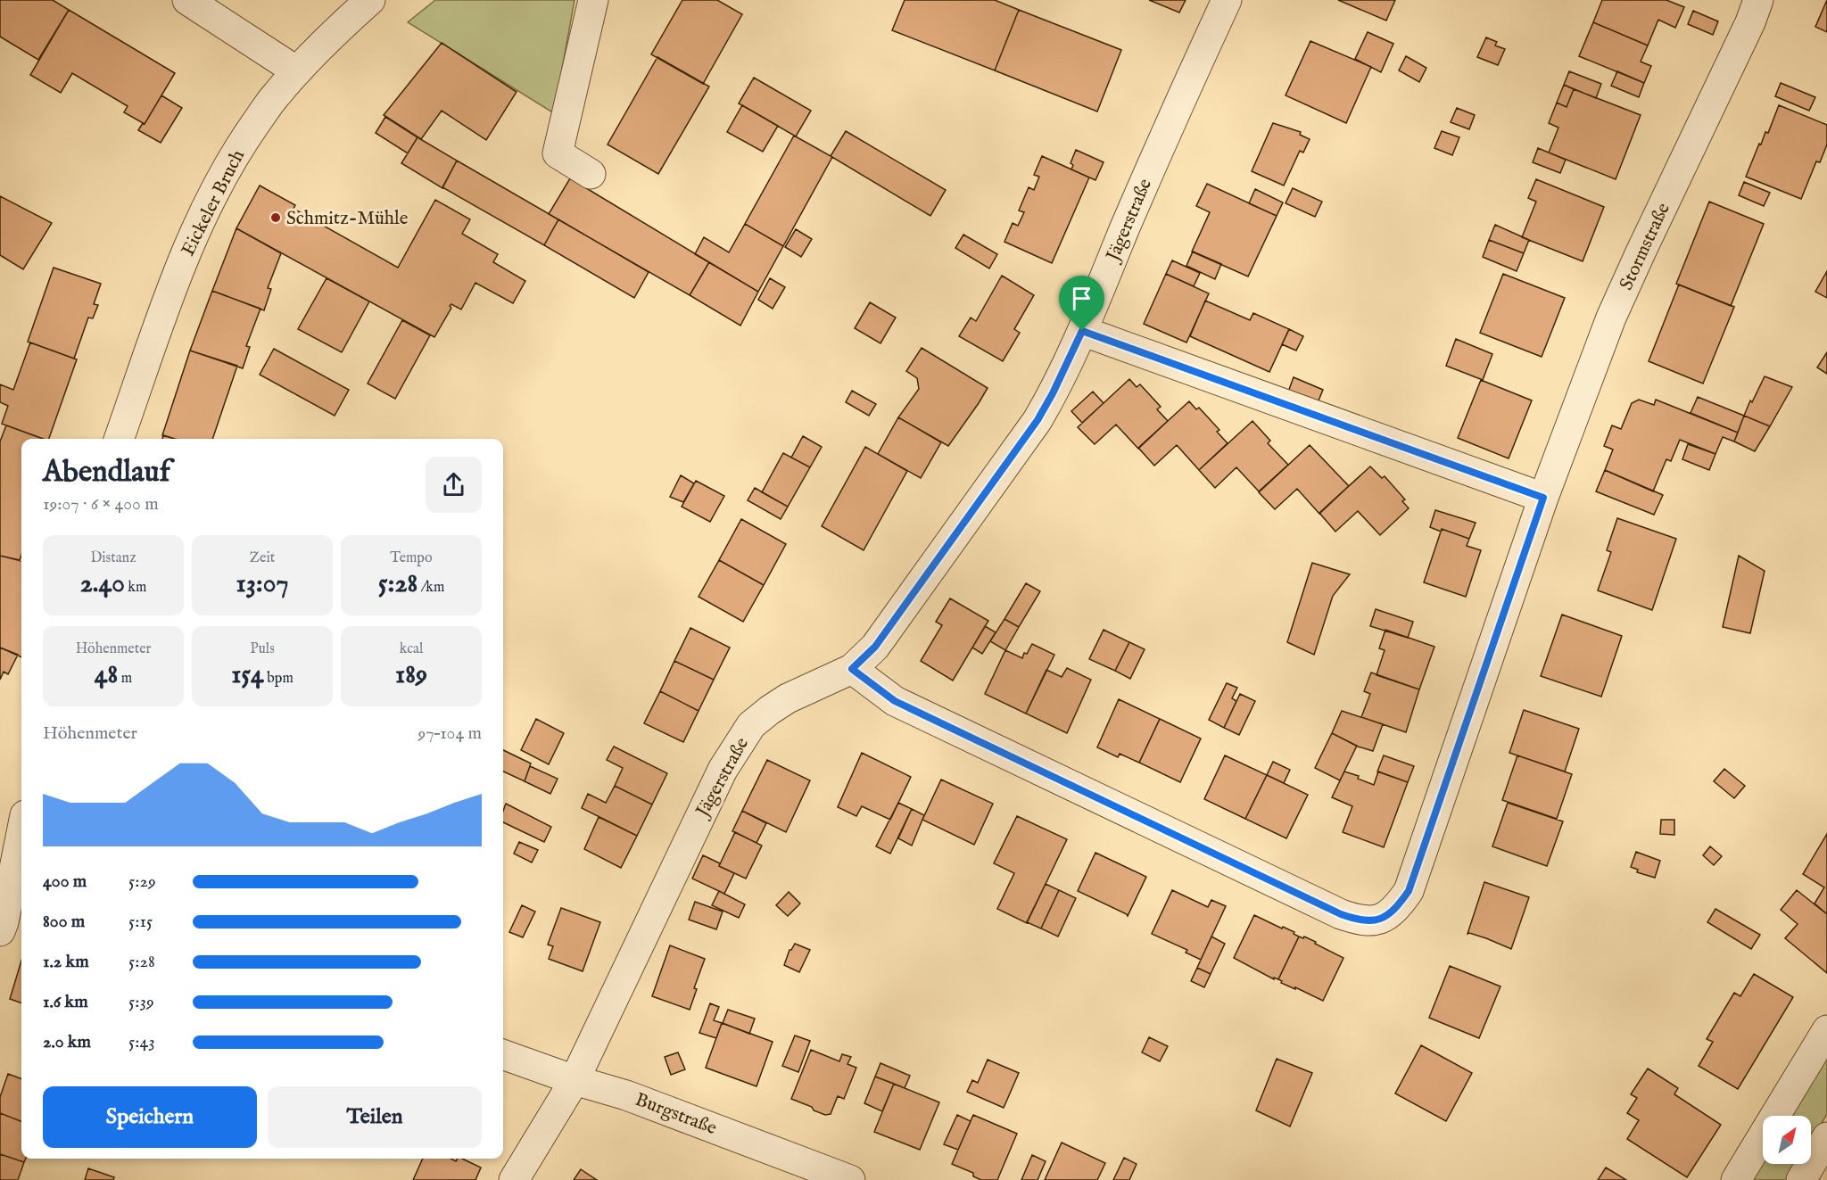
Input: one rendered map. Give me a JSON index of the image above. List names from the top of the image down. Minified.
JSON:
{"streets":{"street":["Eickeler Bruch","Jägerstraße","Stormstraße","Burgstraße"]},"crossings":[["Jägerstraße","Stormstraße"],["Jägerstraße","Burgstraße"]],"places":["Schmitz-Mühle"],"north":"top right","page":{"heading":["Abendlauf","19:07 · 6 × 400 m"],"stats":[["Distanz","2.40 km"],["Zeit","13:07"],["Tempo","5:28 /km"],["Höhenmeter","48 m"],["Puls","154 bpm"],["kcal","189"]],"chart":["Höhenmeter","97–104 m"],"list":[{"name":"400 m","note":"5:29"},{"name":"800 m","note":"5:15"},{"name":"1.2 km","note":"5:28"},{"name":"1.6 km","note":"5:39"},{"name":"2.0 km","note":"5:43"}],"buttons":["Speichern","Teilen"]}}
